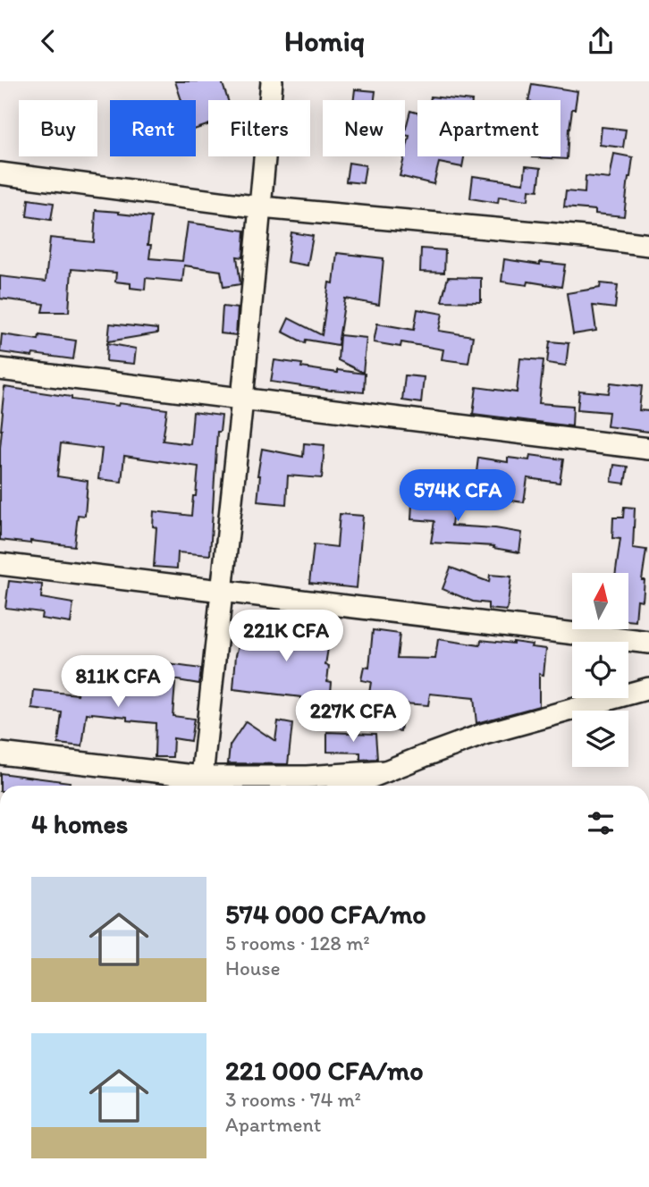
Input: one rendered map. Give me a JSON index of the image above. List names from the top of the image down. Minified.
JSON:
{"north":"top","page":{"header":"Homiq","chip":["Buy","Rent","Filters","New","Apartment"],"price":["574K CFA","221K CFA","811K CFA","227K CFA"],"heading":"4 homes","list":[{"name":"574 000 CFA/mo","note":"5 rooms · 128 m² · House"},{"name":"221 000 CFA/mo","note":"3 rooms · 74 m² · Apartment"}]}}
